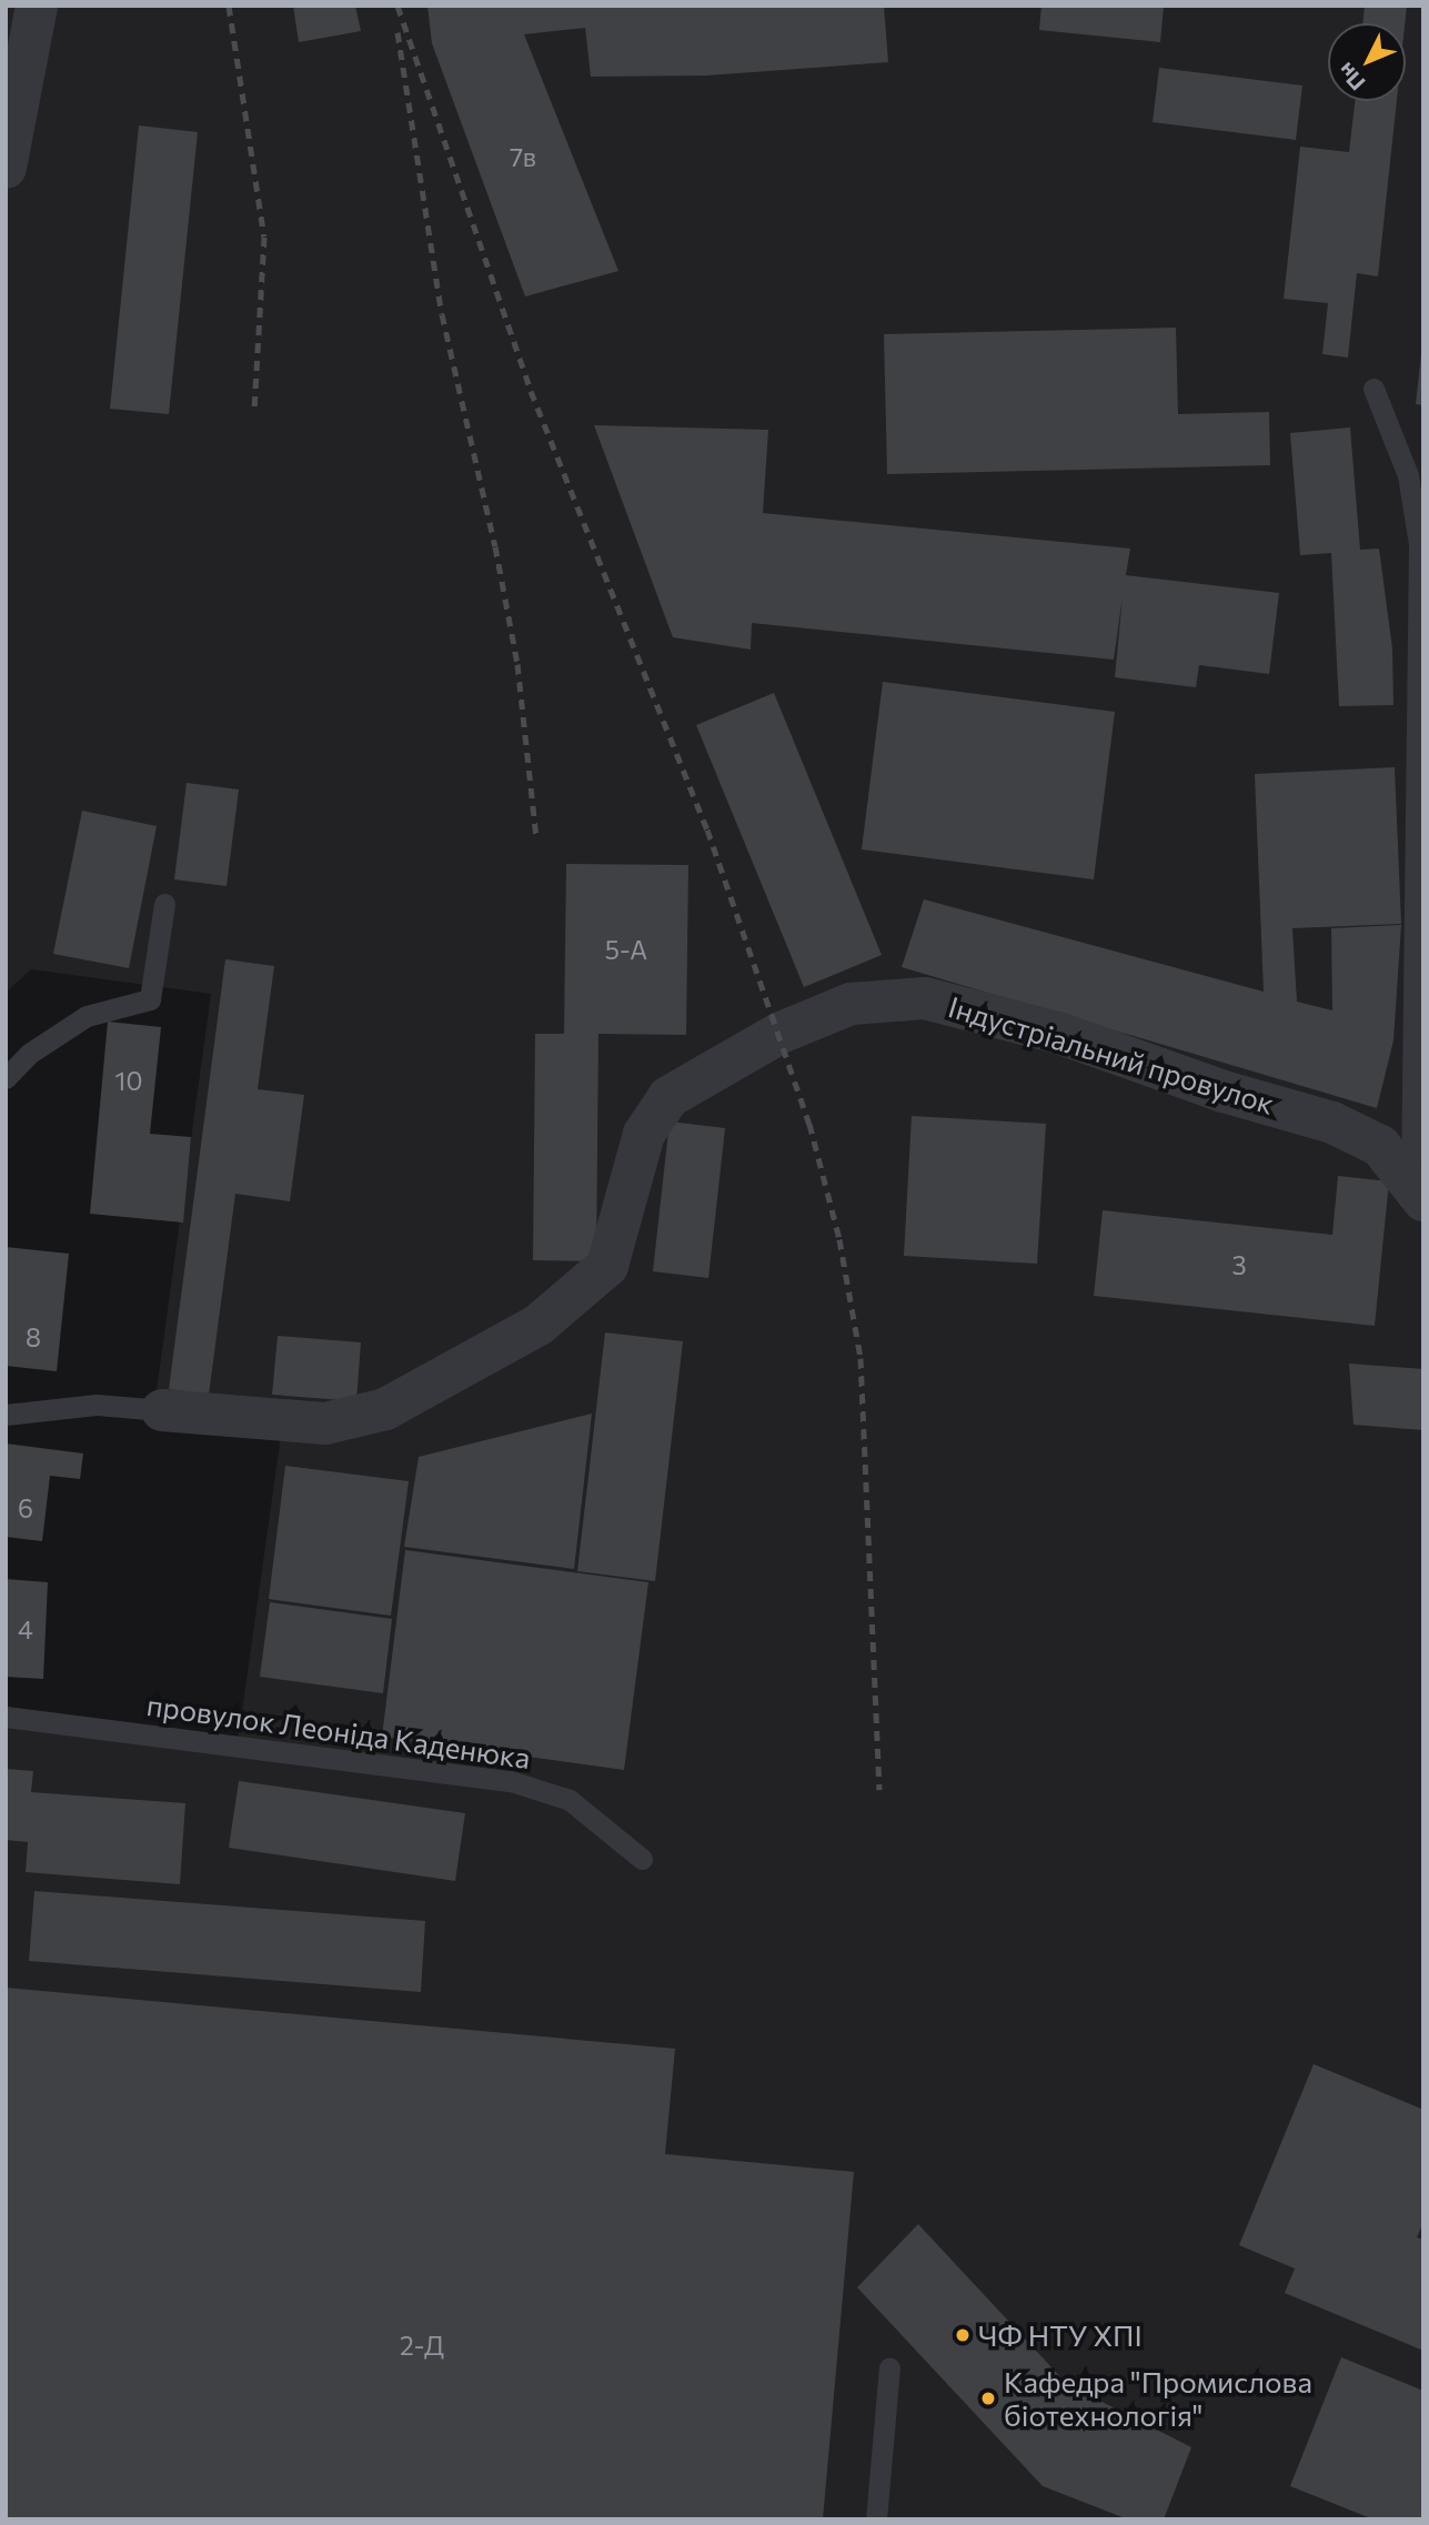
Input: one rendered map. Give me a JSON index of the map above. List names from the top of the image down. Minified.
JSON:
{"streets":{"street":["Індустріальний провулок"],"lane":["провулок Леоніда Каденюка"]},"places":["ЧФ НТУ ХПІ","Кафедра \"Промислова біотехнологія\""],"house_numbers":["7в","5-А","10","3","8","6","4","2-Д"],"north":"bottom left"}
